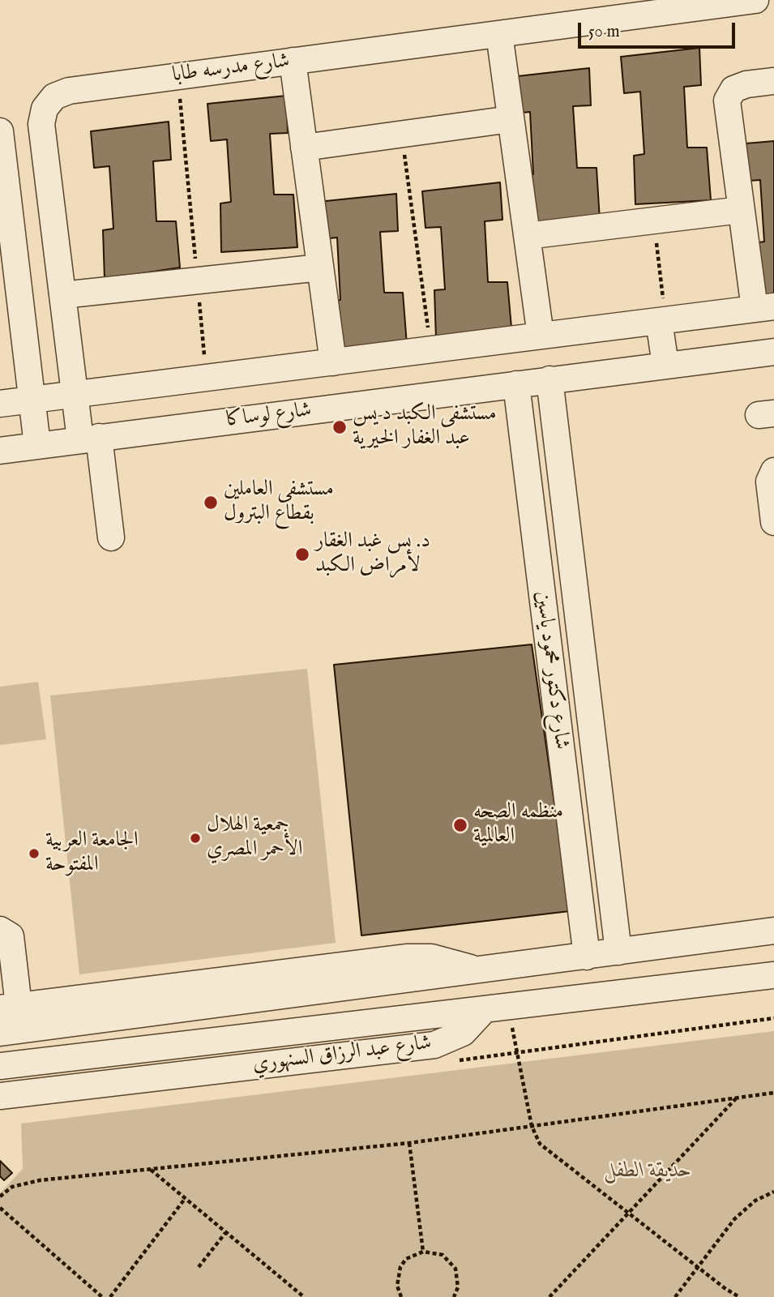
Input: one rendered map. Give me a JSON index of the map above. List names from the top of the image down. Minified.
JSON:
{"streets":{"street":["شارع مدرسه طابا","شارع لوساكا","شارع دكتور محمود ياسين","شارع عبد الرزاق السنهوري"]},"crossings":[["شارع مدرسه طابا","شارع لوساكا"],["شارع لوساكا","شارع دكتور محمود ياسين"]],"parks":["حديقة الطفل"],"places":["مستشفى الكبد د يس عبد الغفار الخيرية","مستشفى العاملين بقطاع البترول","د. يس غبد الغقار لأمراض الكبد","منظمه الصحه العالمية","جمعية الهلال الأحمر المصري","الجامعة العربية المفتوحة"],"scale_bar":"50 m"}
